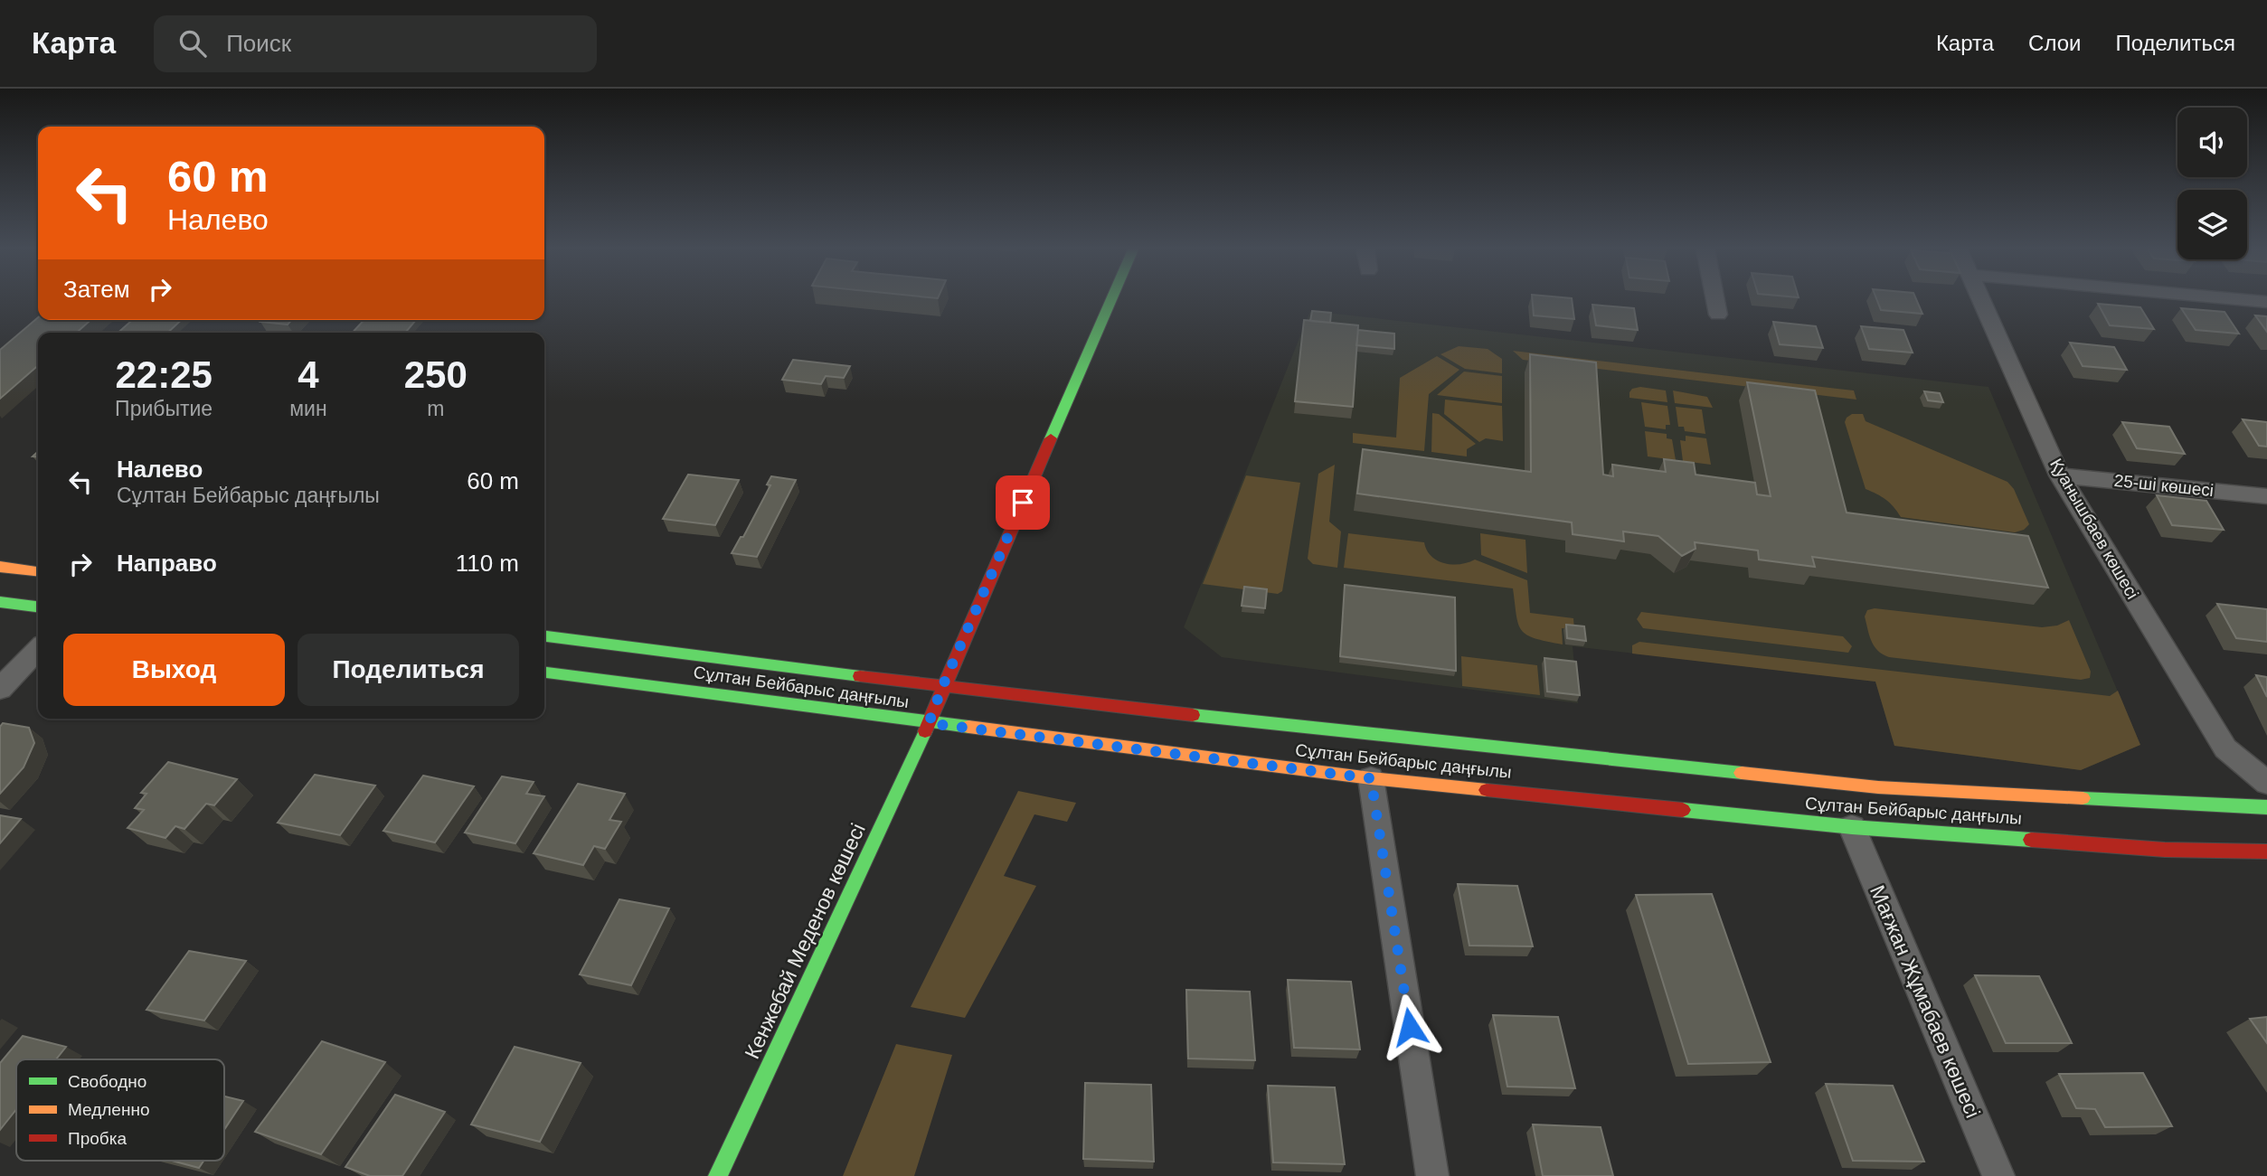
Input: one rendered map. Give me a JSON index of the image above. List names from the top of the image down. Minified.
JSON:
{"streets":{"main road":["Сұлтан Бейбарыс даңғылы","Кенжебай Меденов көшесі"],"street":["25-ші көшесі","Қуанышбаев көшесі","Мағжан Жұмабаев көшесі"]},"crossings":[["25-ші көшесі","Қуанышбаев көшесі"],["Сұлтан Бейбарыс даңғылы","Кенжебай Меденов көшесі"],["Сұлтан Бейбарыс даңғылы","Мағжан Жұмабаев көшесі"]],"legend":["Свободно","Медленно","Пробка"],"page":{"header":"Карта","search":"Поиск","nav":["Карта","Слои","Поделиться"],"turn":["60 m","Налево"],"then":"Затем","eta":["22:25","Прибытие","4","мин","250","m"],"list":[{"name":"Налево","note":"Сұлтан Бейбарыс даңғылы","value":"60 m"},{"name":"Направо","value":"110 m"}],"buttons":["Выход","Поделиться"]}}
